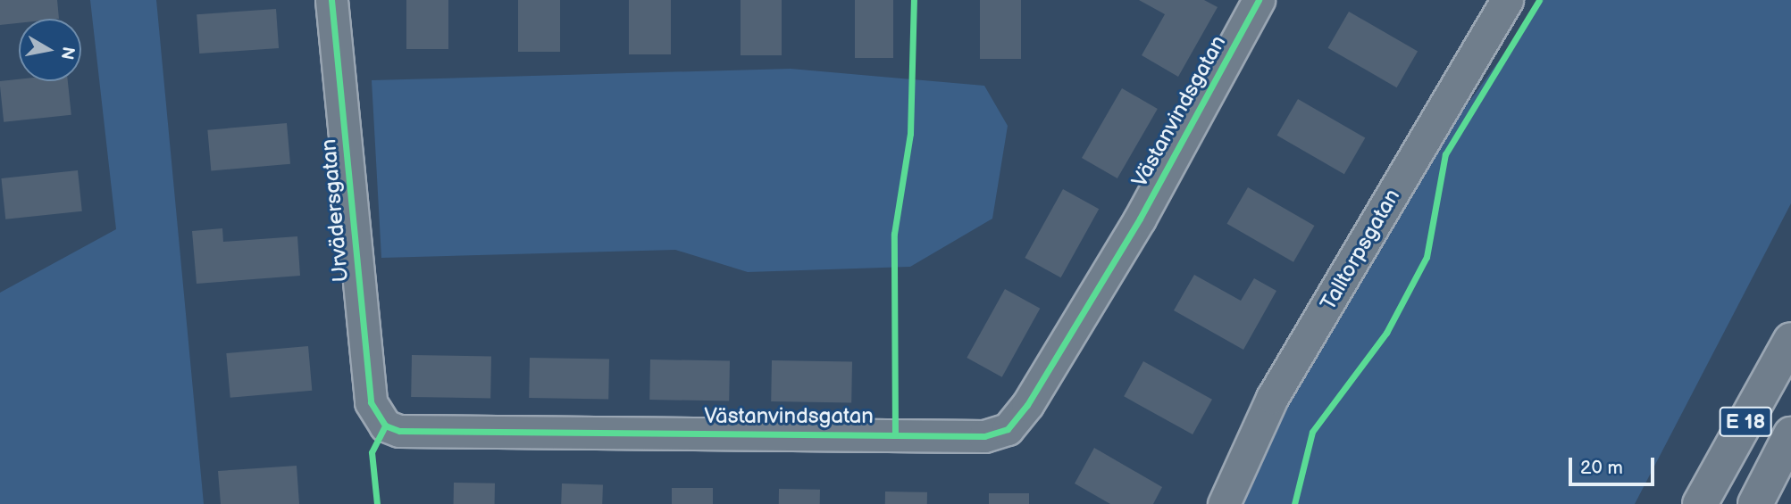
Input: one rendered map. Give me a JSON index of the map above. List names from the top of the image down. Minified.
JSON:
{"streets":{"highway":["E 18"],"street":["Västanvindsgatan","Urvädersgatan","Talltorpsgatan"]},"crossings":[["Västanvindsgatan","Urvädersgatan"]],"scale_bar":"20 m","north":"right"}
